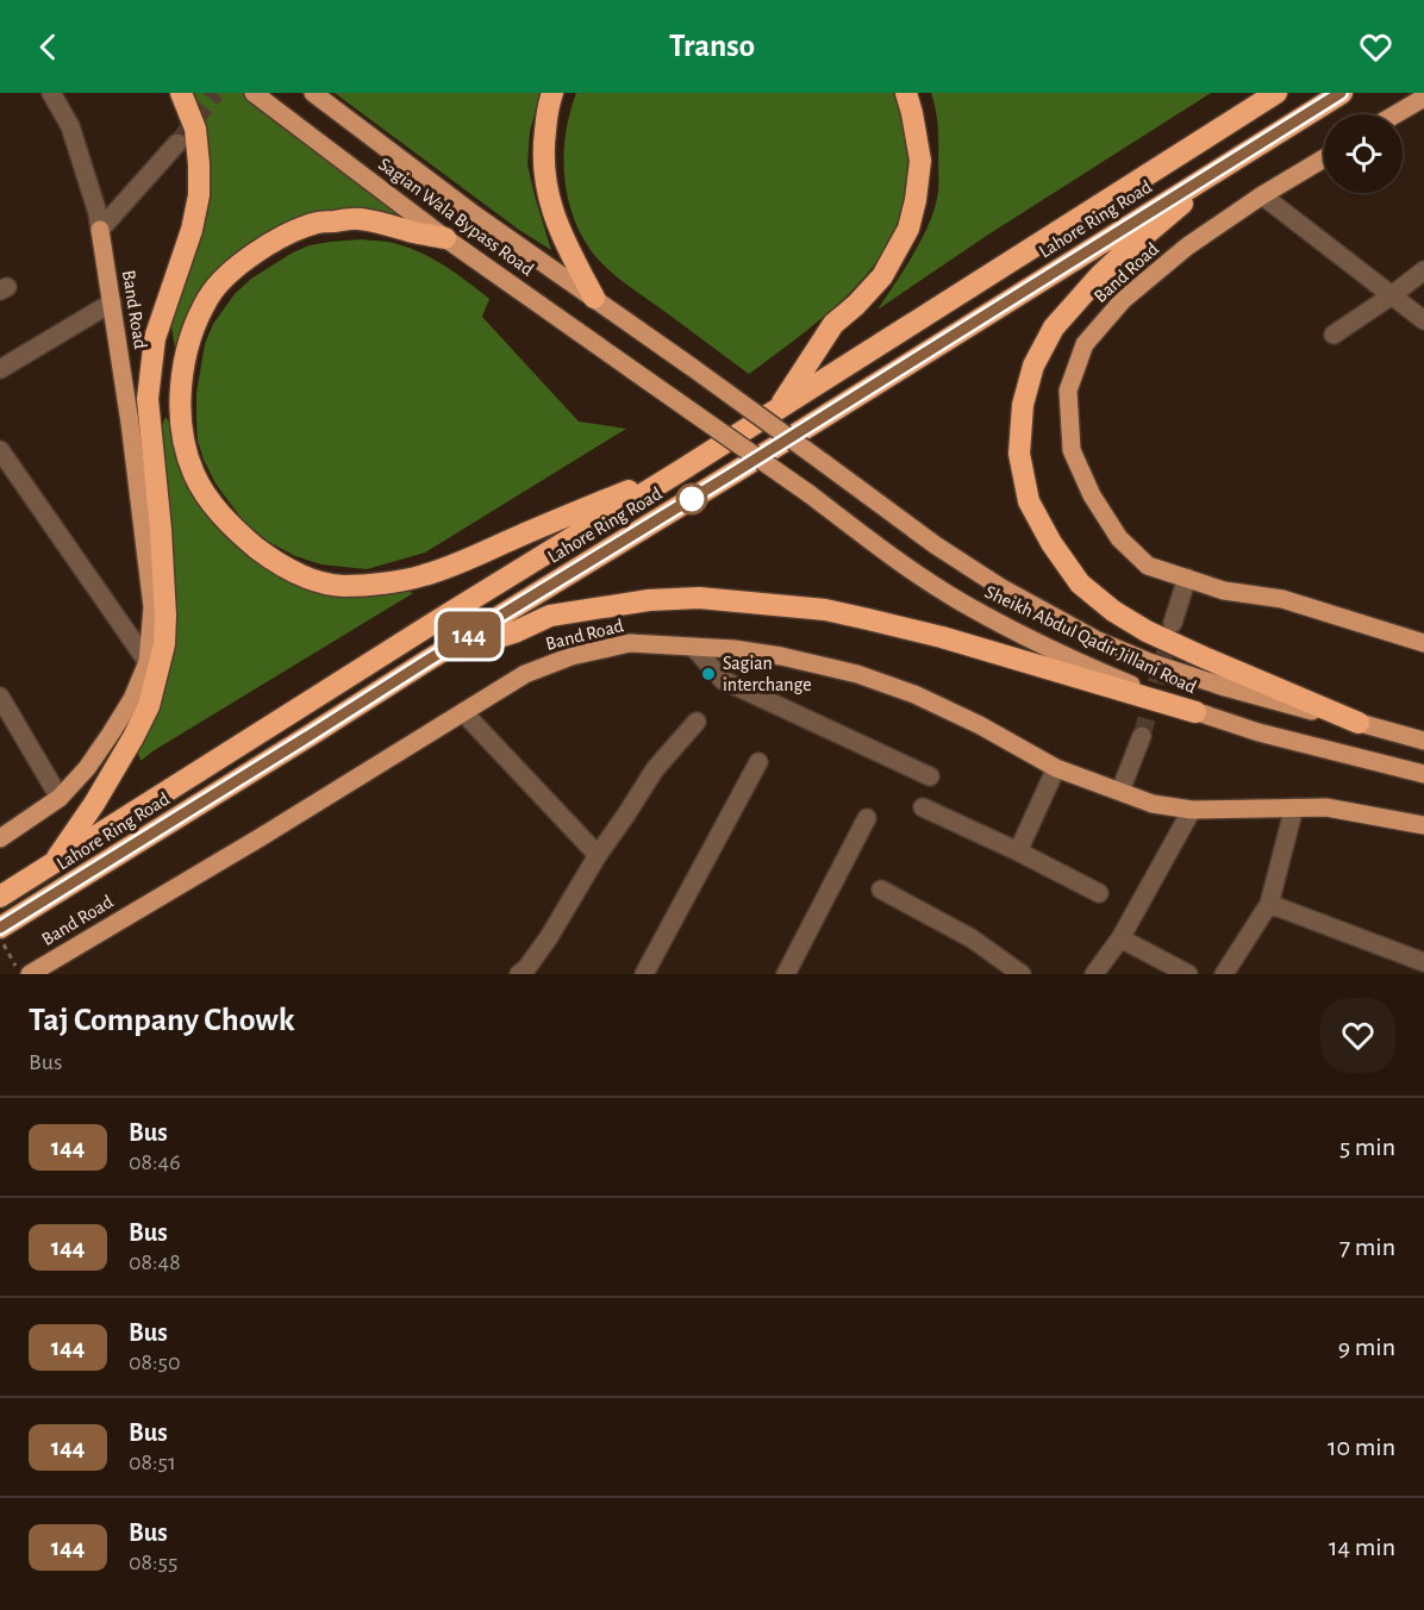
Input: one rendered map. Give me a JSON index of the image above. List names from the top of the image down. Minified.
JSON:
{"streets":{"highway":["Lahore Ring Road"],"main road":["Sagian Wala Bypass Road","Band Road","Sheikh Abdul Qadir Jillani Road"]},"crossings":[["Sagian Wala Bypass Road","Sheikh Abdul Qadir Jillani Road"]],"places":["Sagian interchange"],"lines":["bus line 144"],"page":{"header":"Transo","on_map":"144","heading":["Taj Company Chowk","Bus"],"list":[{"mark":"144","name":"Bus","note":"08:46","value":"5 min"},{"mark":"144","name":"Bus","note":"08:48","value":"7 min"},{"mark":"144","name":"Bus","note":"08:50","value":"9 min"},{"mark":"144","name":"Bus","note":"08:51","value":"10 min"},{"mark":"144","name":"Bus","note":"08:55","value":"14 min"}]}}
